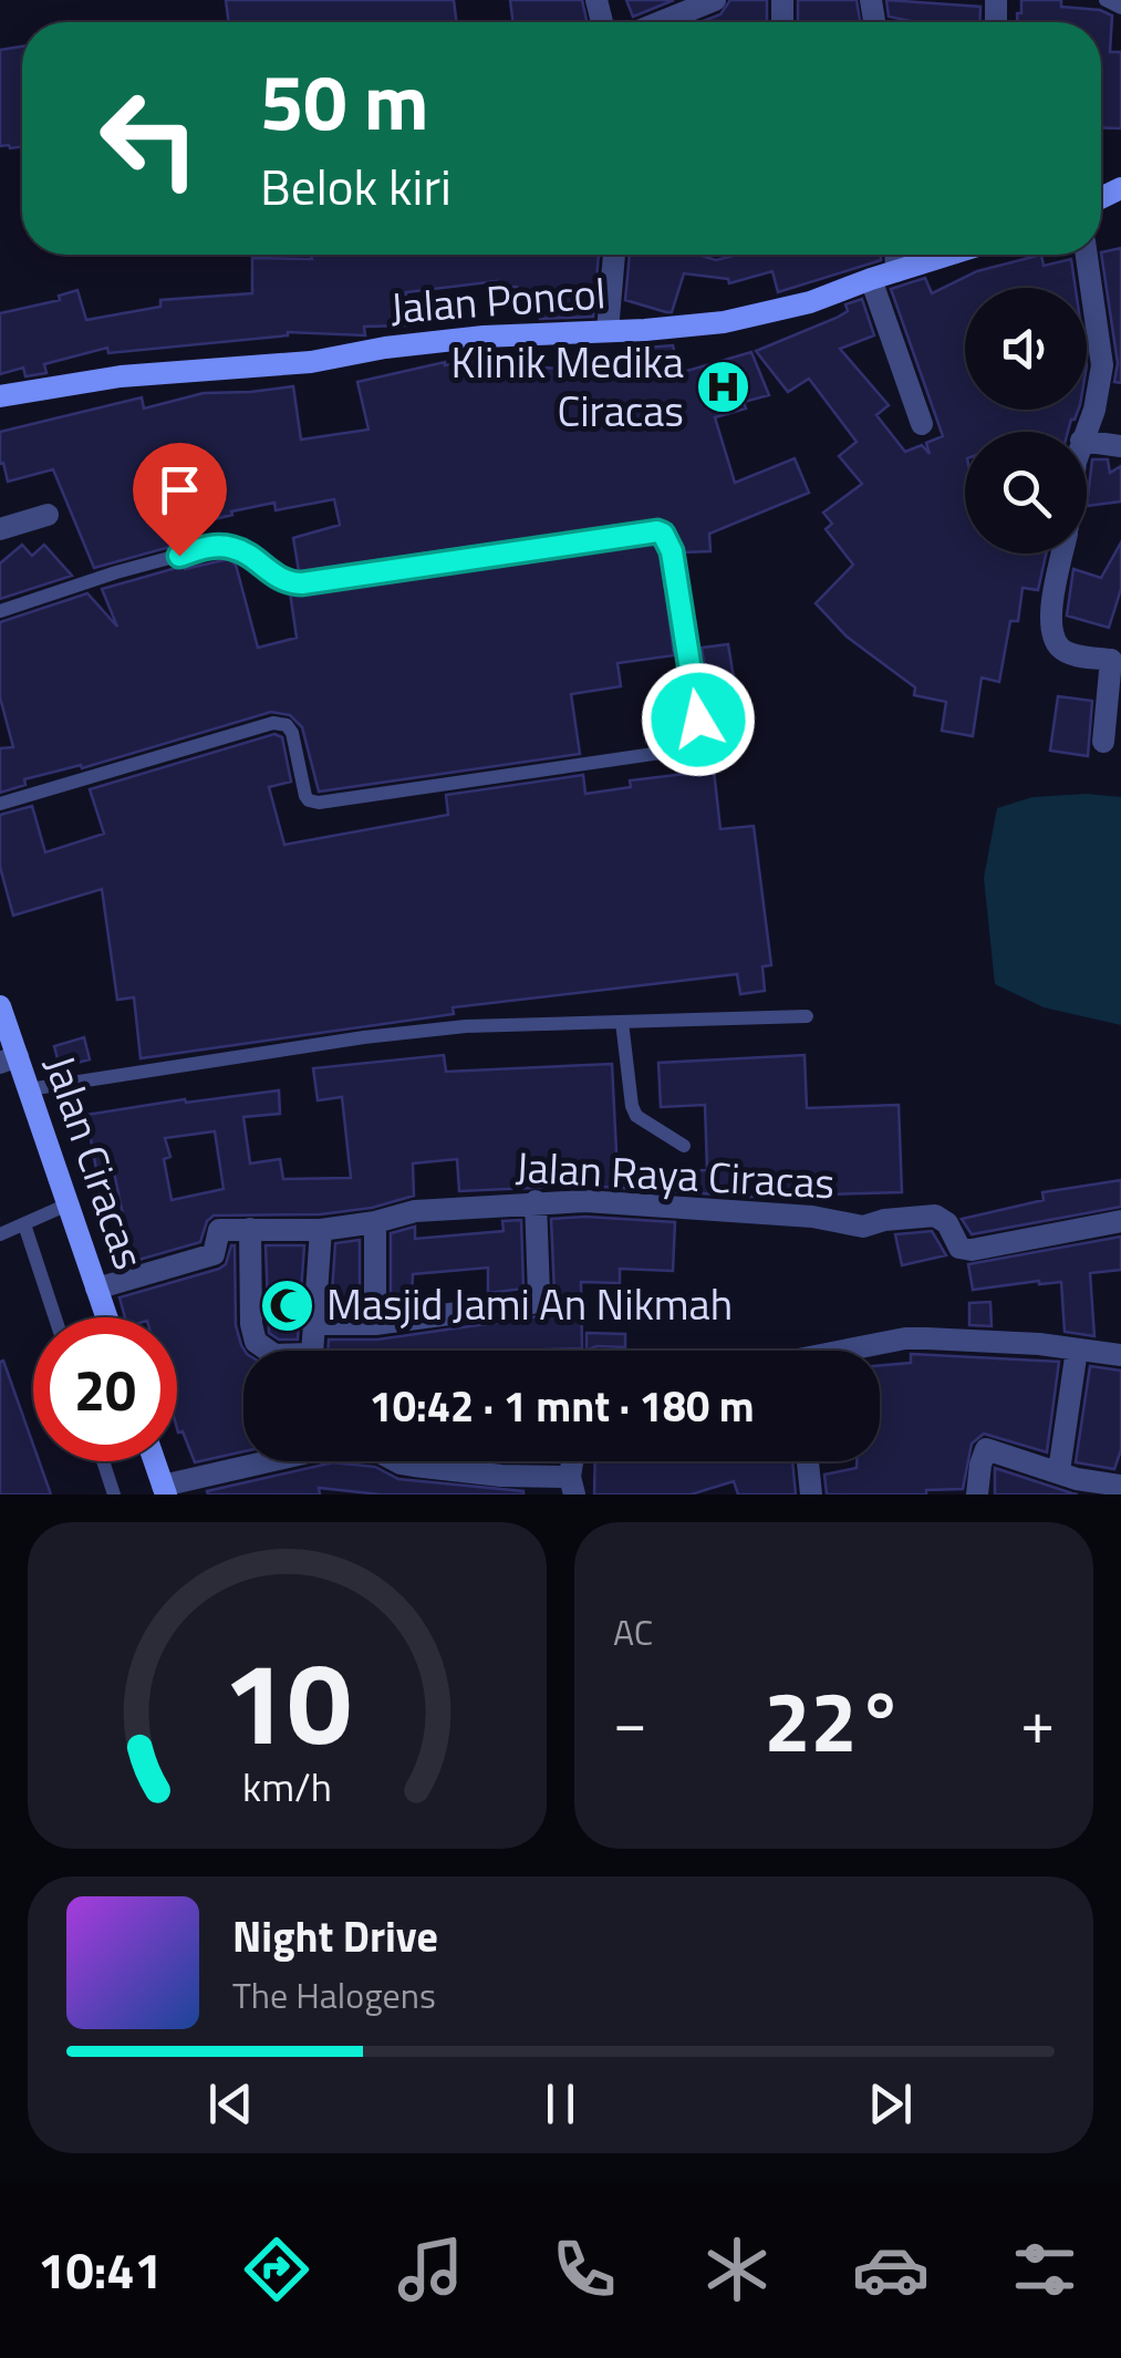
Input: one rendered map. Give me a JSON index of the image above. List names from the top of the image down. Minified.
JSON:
{"streets":{"street":["Jalan Poncol","Jalan Ciracas","Jalan Raya Ciracas"]},"places":{"hospital":["Klinik Medika Ciracas"],"mosque":["Masjid Jami An Nikmah"]},"page":{"turn":["50 m","Belok kiri"],"limit":"20","trip":"10:42 · 1 mnt · 180 m","tile":"AC","heat":["−","22°","+"],"song":["Night Drive","The Halogens"],"tabs":"10:41","gauge":["10","km/h"]}}
